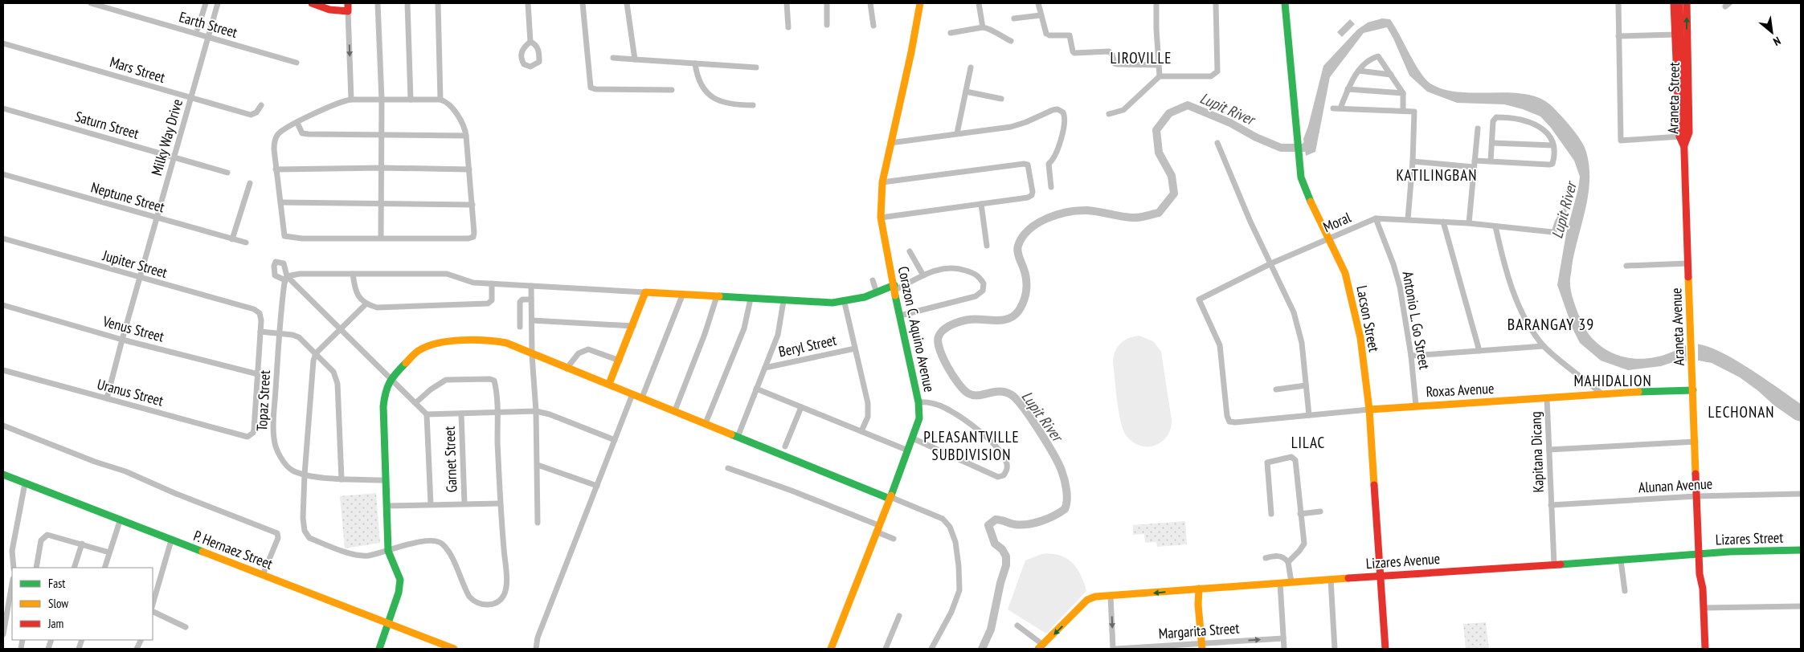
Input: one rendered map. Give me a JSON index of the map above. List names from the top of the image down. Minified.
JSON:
{"streets":{"street":["Earth Street","Mars Street","Araneta Street","Saturn Street","Milky Way Drive","Neptune Street","Moral","Jupiter Street","Lacson Street","Antonio L. Go Street","Araneta Avenue","Venus Street","Corazon C. Aquino Avenue","Beryl Street","Roxas Avenue","Uranus Street","Topaz Street","Kapitana Dicang","Garnet Street","Alunan Avenue","Lizares Street","P. Hernaez Street","Lizares Avenue","Margarita Street"]},"crossings":[["Earth Street","Milky Way Drive"],["Mars Street","Milky Way Drive"],["Araneta Street","Araneta Avenue"],["Saturn Street","Milky Way Drive"],["Milky Way Drive","Neptune Street"],["Milky Way Drive","Jupiter Street"],["Milky Way Drive","Venus Street"],["Milky Way Drive","Uranus Street"],["Moral","Lacson Street"],["Moral","Antonio L. Go Street"],["Moral","Roxas Avenue"],["Lacson Street","Roxas Avenue"],["Lacson Street","Lizares Avenue"],["Antonio L. Go Street","Roxas Avenue"],["Araneta Avenue","Roxas Avenue"],["Araneta Avenue","Alunan Avenue"],["Araneta Avenue","Lizares Street"],["Araneta Avenue","Lizares Avenue"],["Venus Street","Uranus Street"],["Roxas Avenue","Kapitana Dicang"],["Kapitana Dicang","Alunan Avenue"],["Kapitana Dicang","Lizares Avenue"],["Lizares Street","Lizares Avenue"]],"one_way":["Margarita Street"],"districts":["LIROVILLE","KATILINGBAN","BARANGAY 39","MAHIDALION","LECHONAN","PLEASANTVILLE SUBDIVISION","LILAC"],"water":["Lupit River"],"legend":["Fast","Slow","Jam"],"north":"bottom right"}
